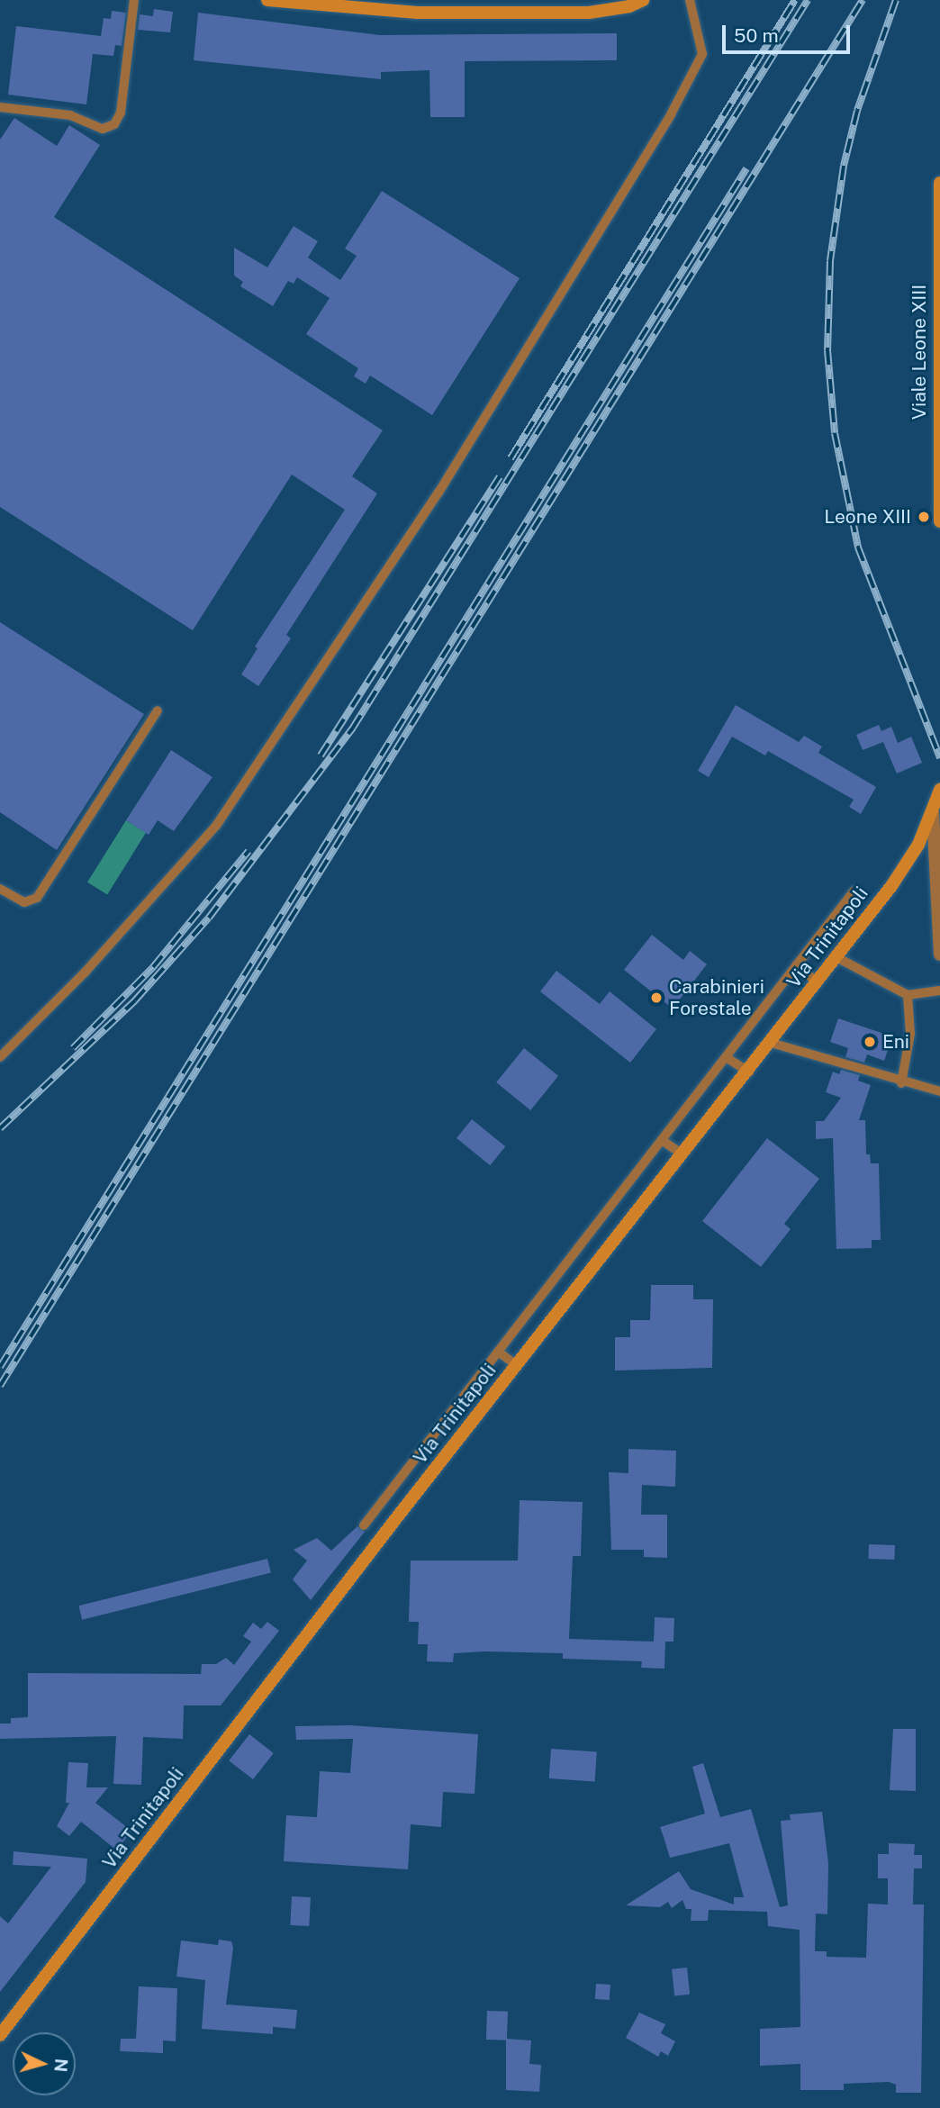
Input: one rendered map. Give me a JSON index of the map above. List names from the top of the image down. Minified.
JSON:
{"streets":{"main road":["Viale Leone XIII","Via Trinitapoli"]},"places":["Leone XIII","Carabinieri Forestale","Eni"],"scale_bar":"50 m","north":"right"}
